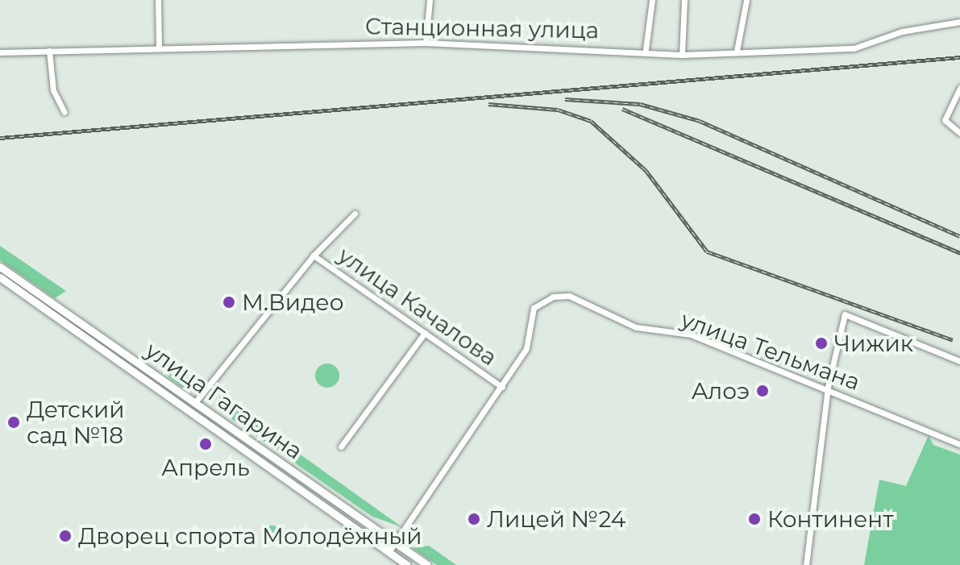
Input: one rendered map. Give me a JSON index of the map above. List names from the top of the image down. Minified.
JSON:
{"streets":{"main road":["улица Гагарина"],"street":["Станционная улица","улица Качалова","улица Тельмана"]},"crossings":[["улица Качалова","улица Тельмана"]],"places":["М.Видео","Чижик","Алоэ","Детский сад №18","Апрель","Лицей №24","Континент","Дворец спорта Молодёжный"]}
